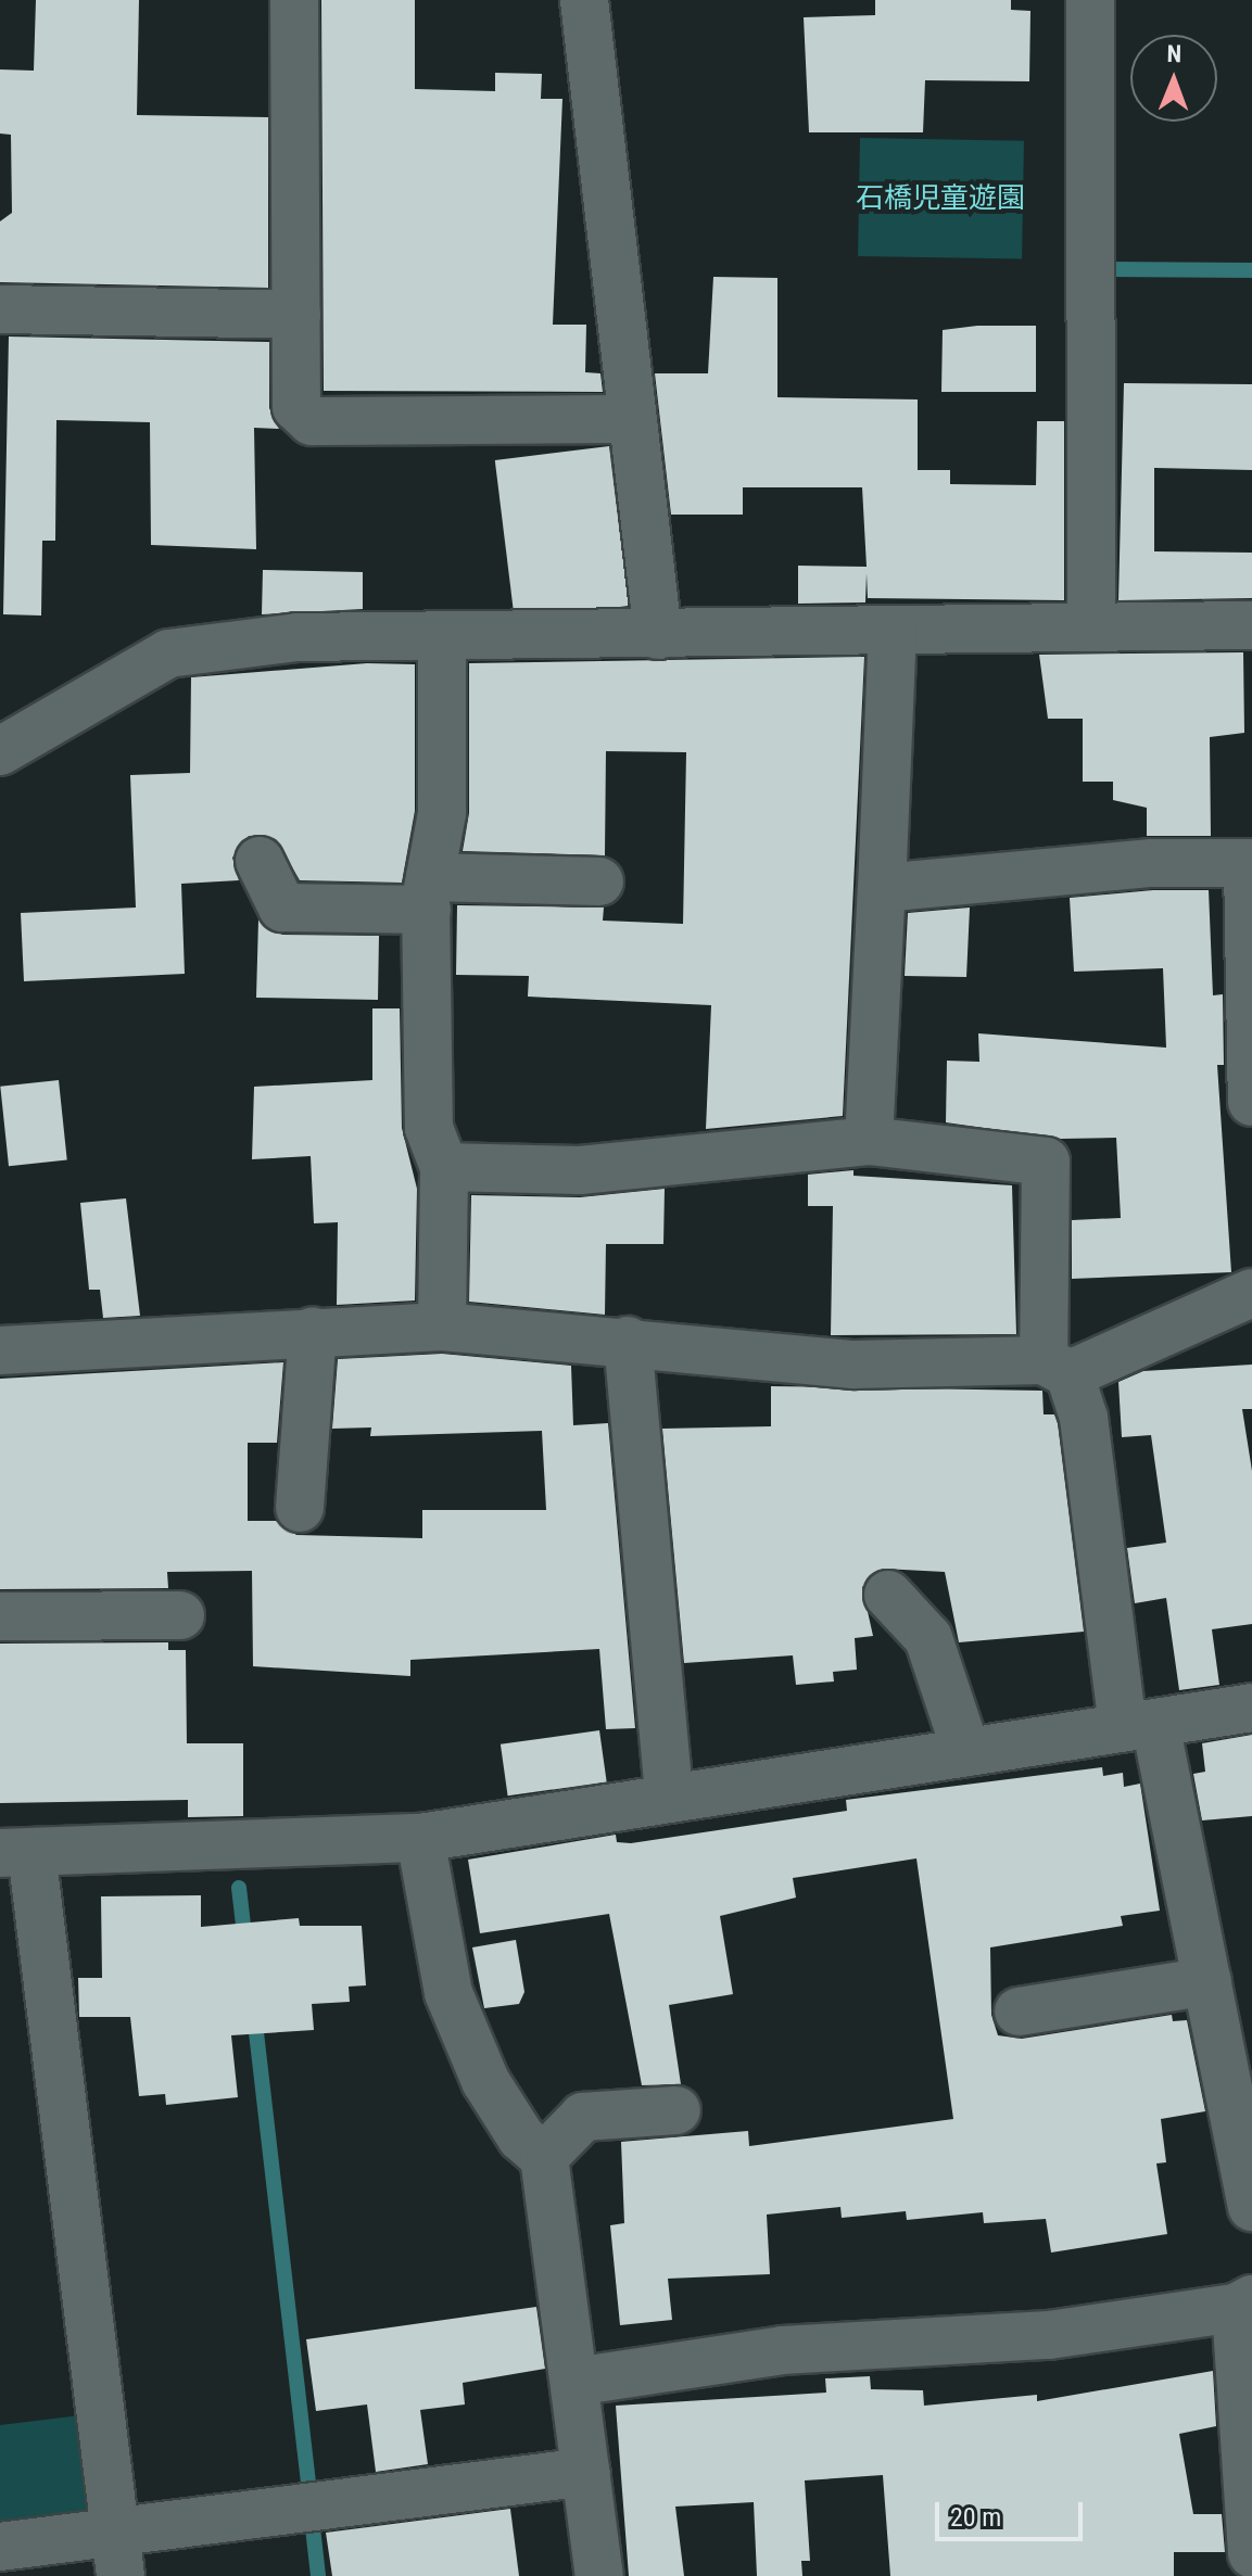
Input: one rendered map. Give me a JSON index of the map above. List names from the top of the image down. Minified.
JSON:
{"parks":["石橋児童遊園"],"scale_bar":"20 m","north":"top"}
